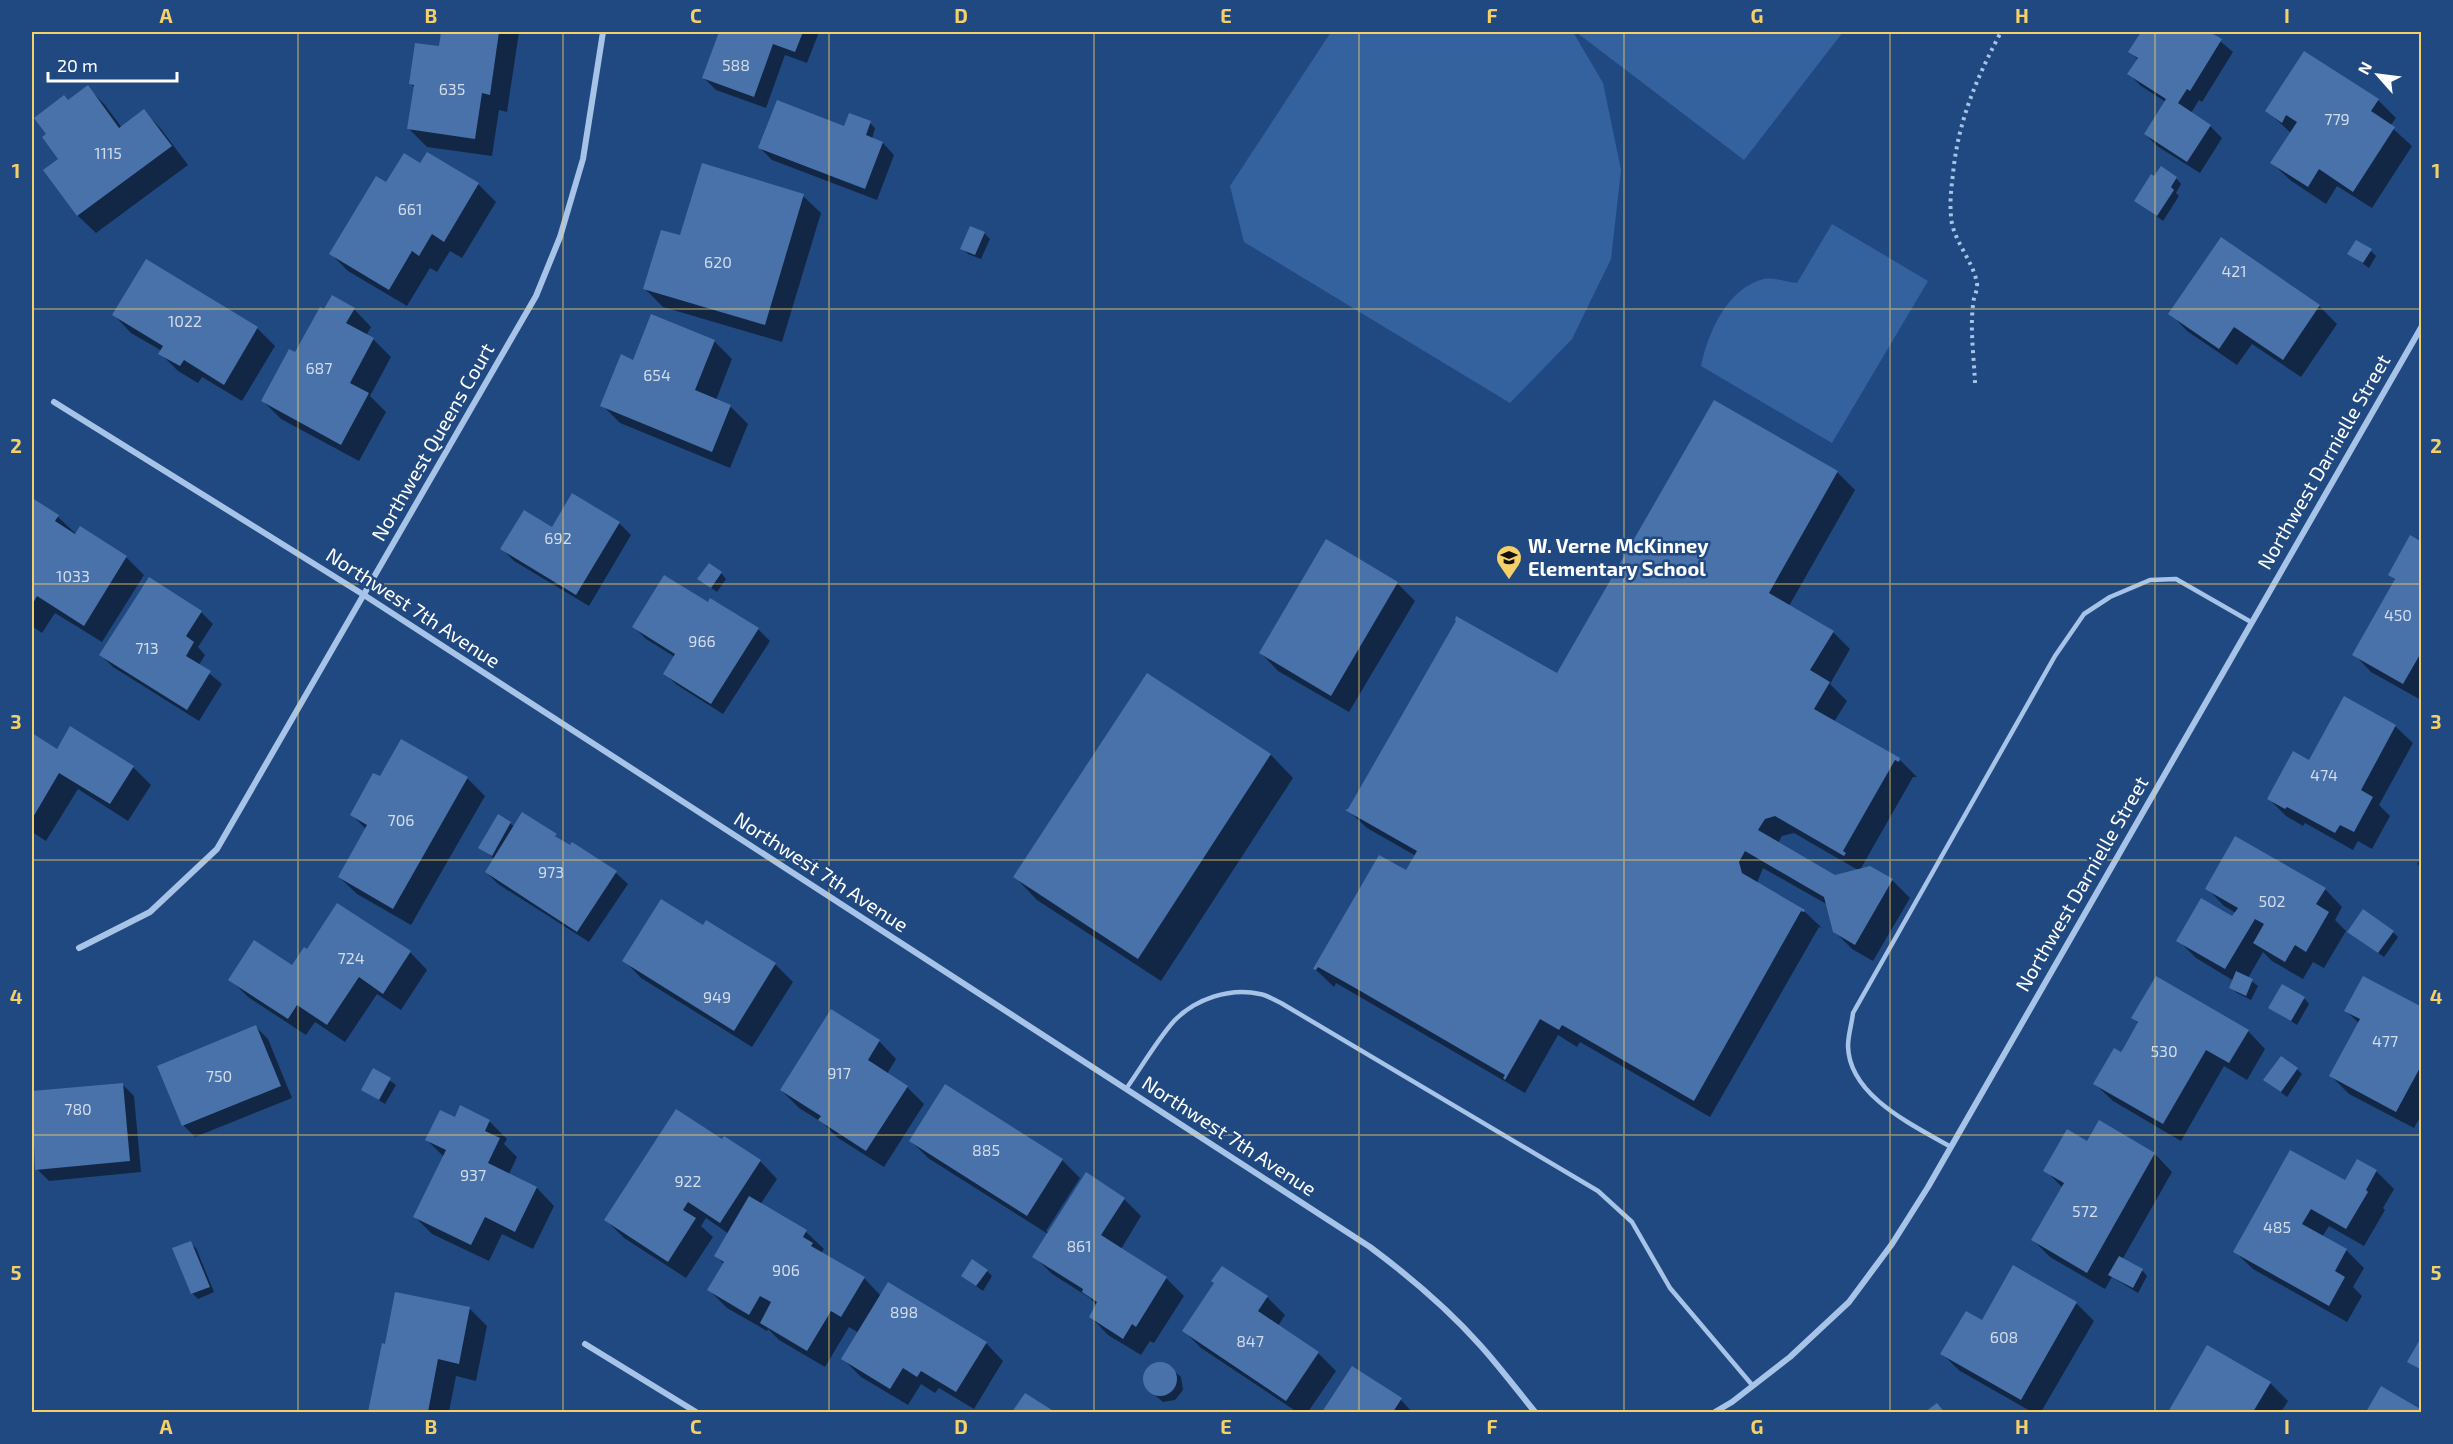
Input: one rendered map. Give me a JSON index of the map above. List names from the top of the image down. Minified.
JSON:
{"streets":{"street":["Northwest Queens Court","Northwest Darnielle Street","Northwest 7th Avenue"]},"crossings":[["Northwest Queens Court","Northwest 7th Avenue"]],"places":{"school or university":["W. Verne McKinney Elementary School"]},"house_numbers":["588","635","779","1115","661","620","421","1022","687","654","692","1033","450","966","713","474","706","973","502","724","949","477","530","917","750","780","885","937","922","572","485","861","906","898","608","847"],"scale_bar":"20 m","north":"top left","grid":{"columns":["A","B","C","D","E","F","G","H","I"],"rows":["1","2","3","4","5"]}}
